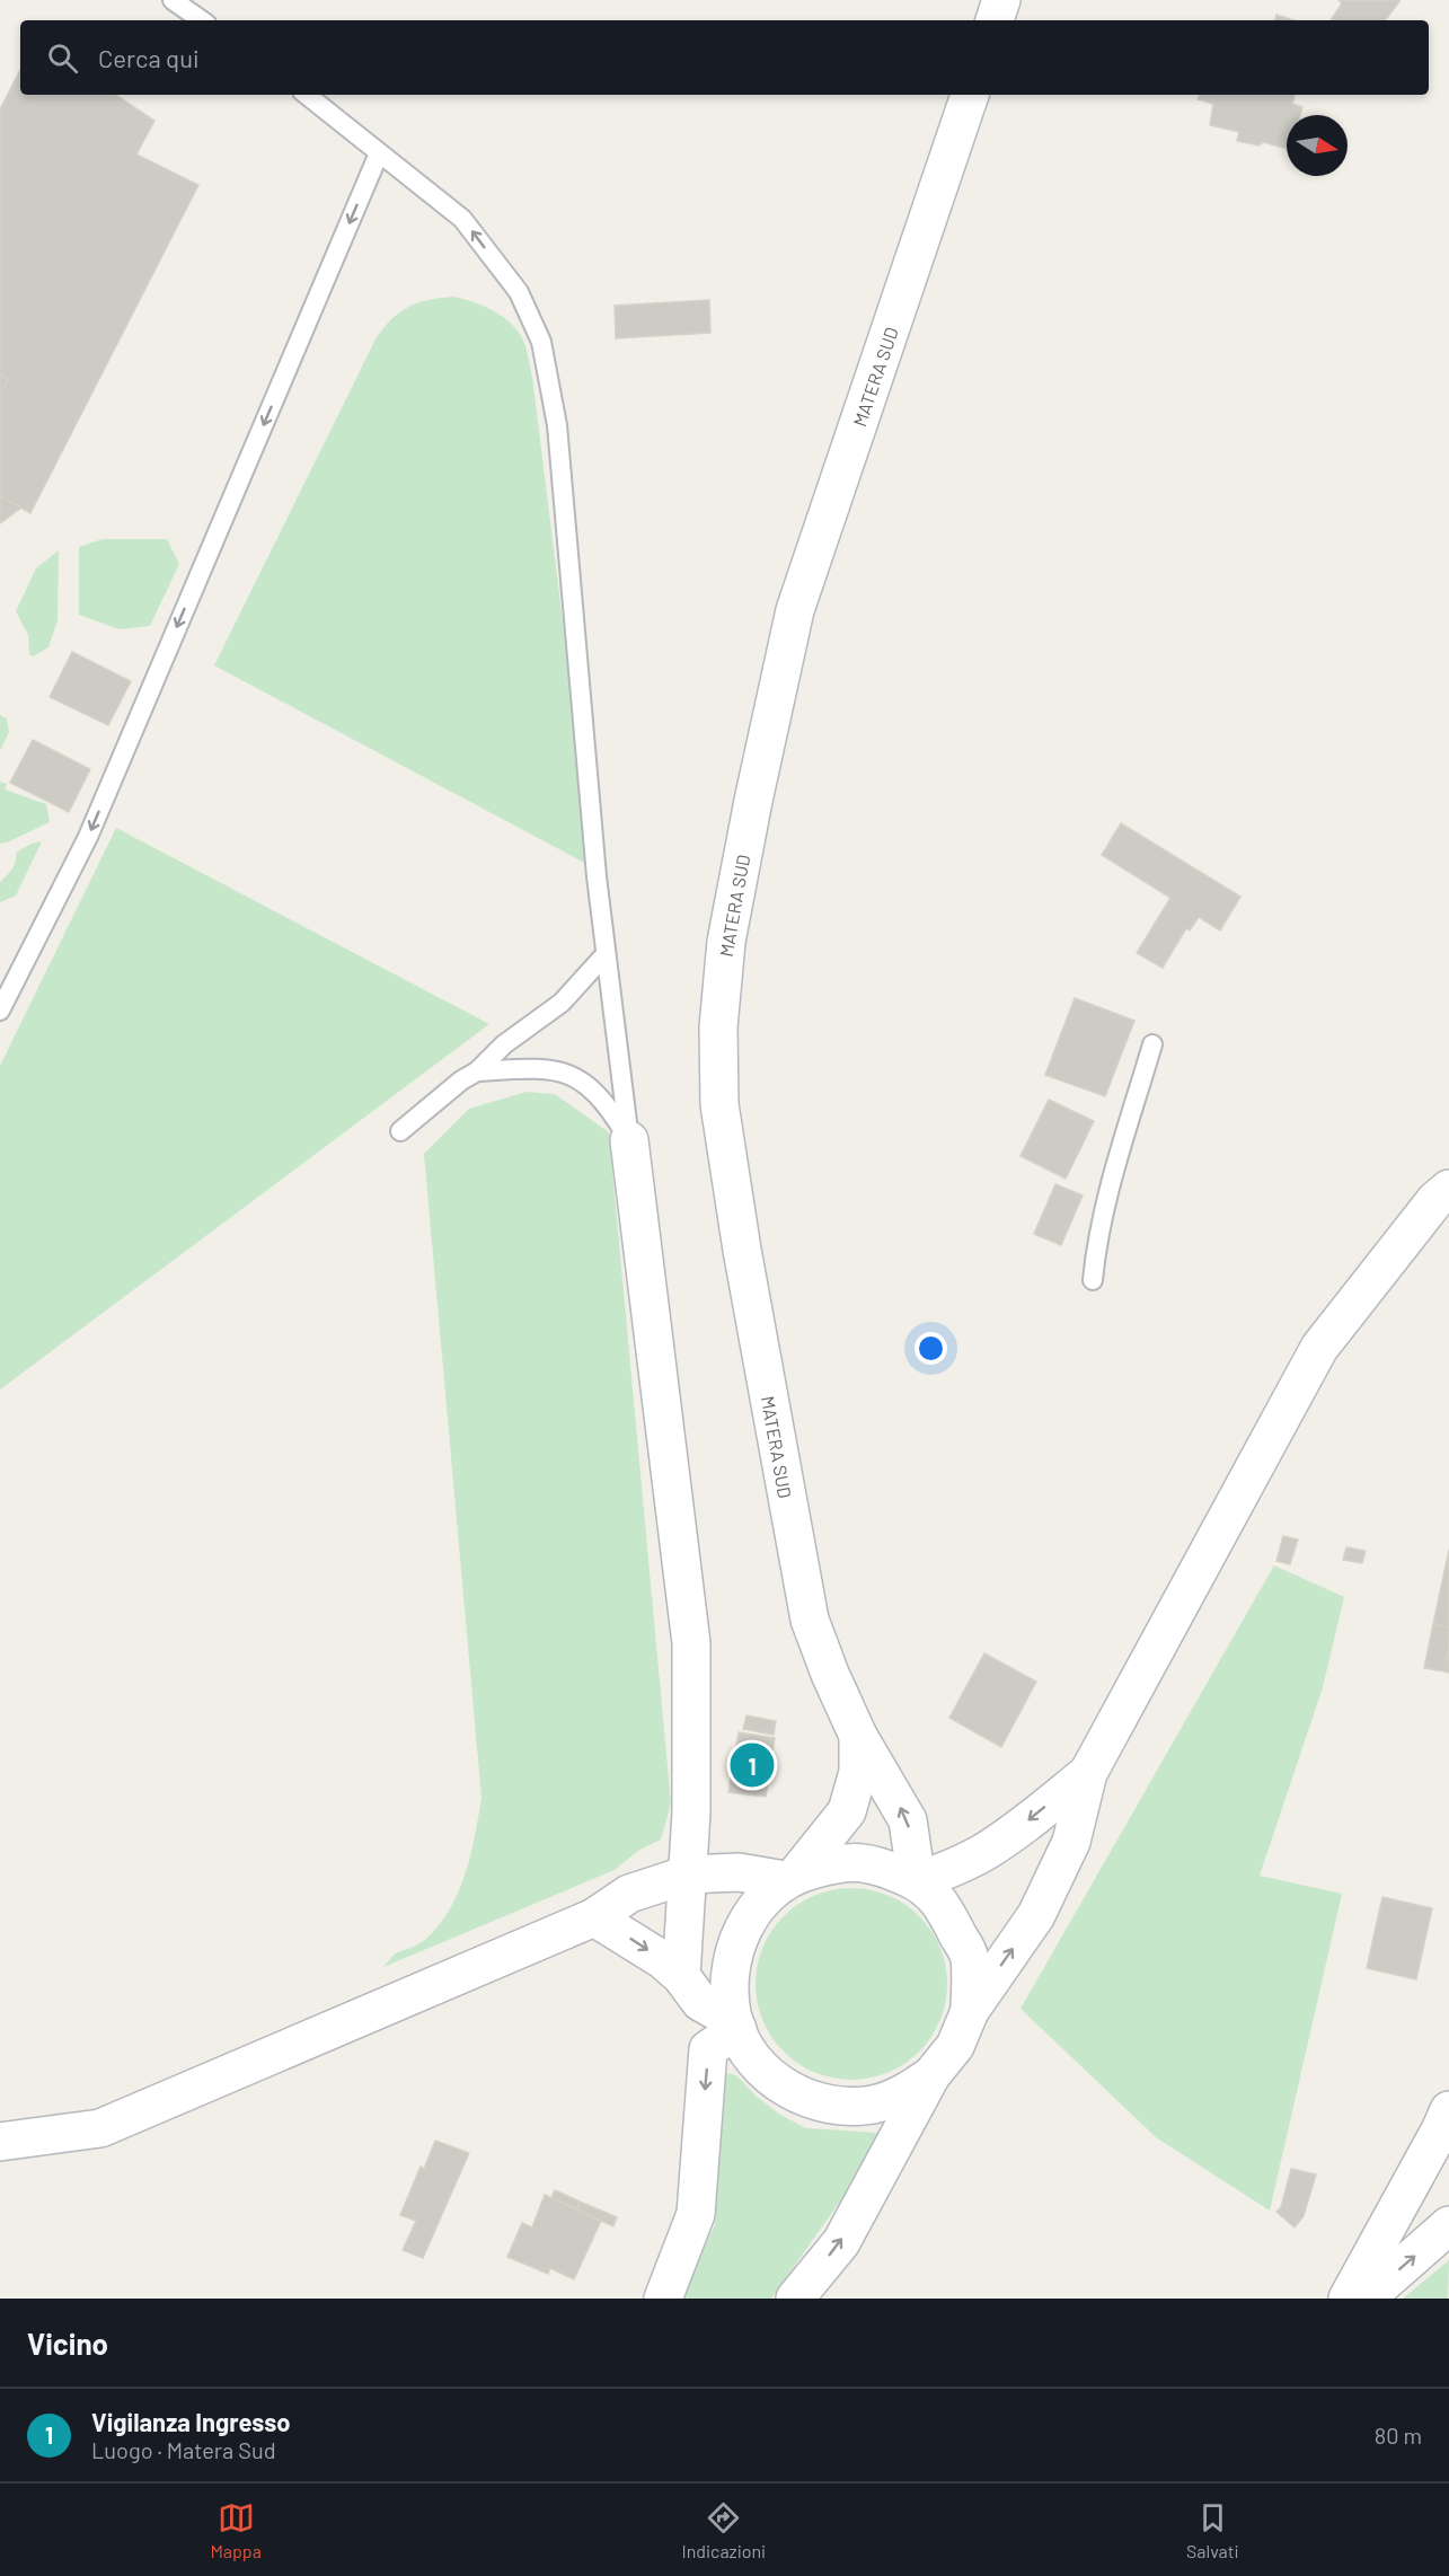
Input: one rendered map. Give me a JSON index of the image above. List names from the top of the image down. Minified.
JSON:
{"streets":{"street":["MATERA SUD"]},"north":"right","page":{"search":"Cerca qui","pins":"1","heading":"Vicino","list":[{"mark":"1","name":"Vigilanza Ingresso","note":"Luogo · Matera Sud","value":"80 m"}],"nav":["Mappa","Indicazioni","Salvati"]}}
